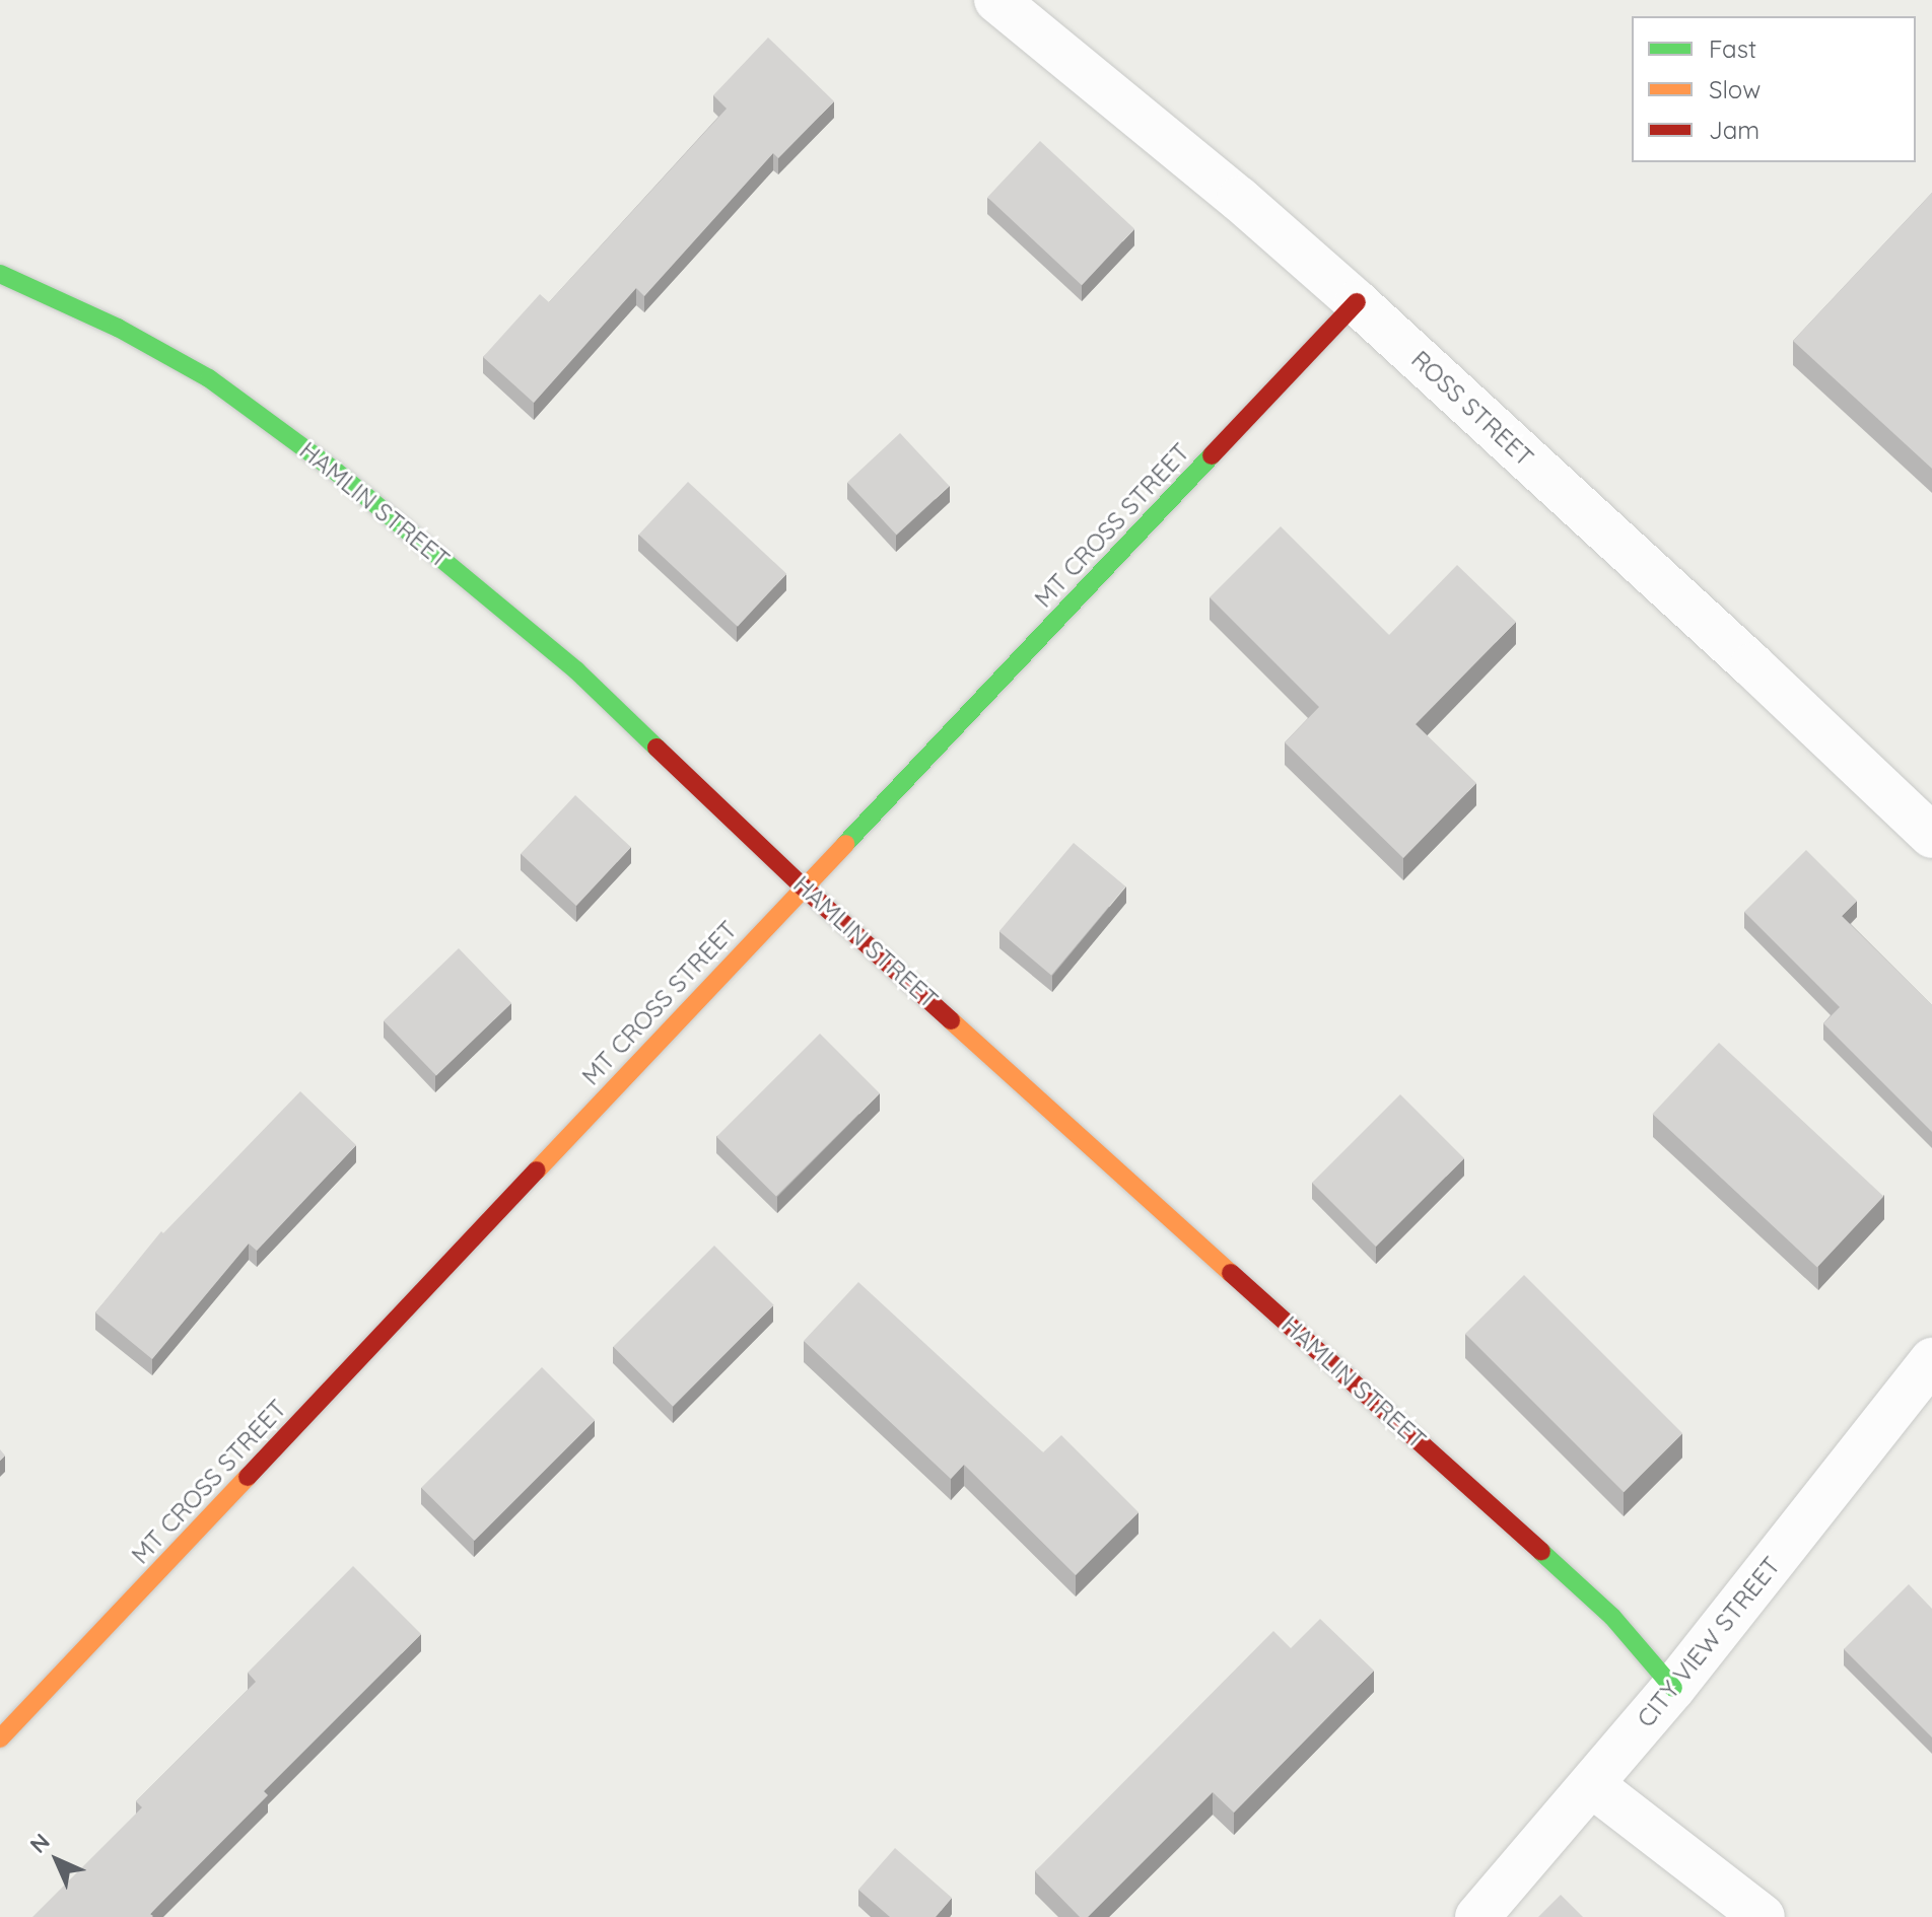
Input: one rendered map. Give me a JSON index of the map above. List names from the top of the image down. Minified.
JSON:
{"streets":{"street":["ROSS STREET","HAMLIN STREET","MT CROSS STREET","CITY VIEW STREET"]},"crossings":[["ROSS STREET","MT CROSS STREET"],["HAMLIN STREET","MT CROSS STREET"],["HAMLIN STREET","CITY VIEW STREET"]],"legend":["Fast","Slow","Jam"],"north":"top left"}
